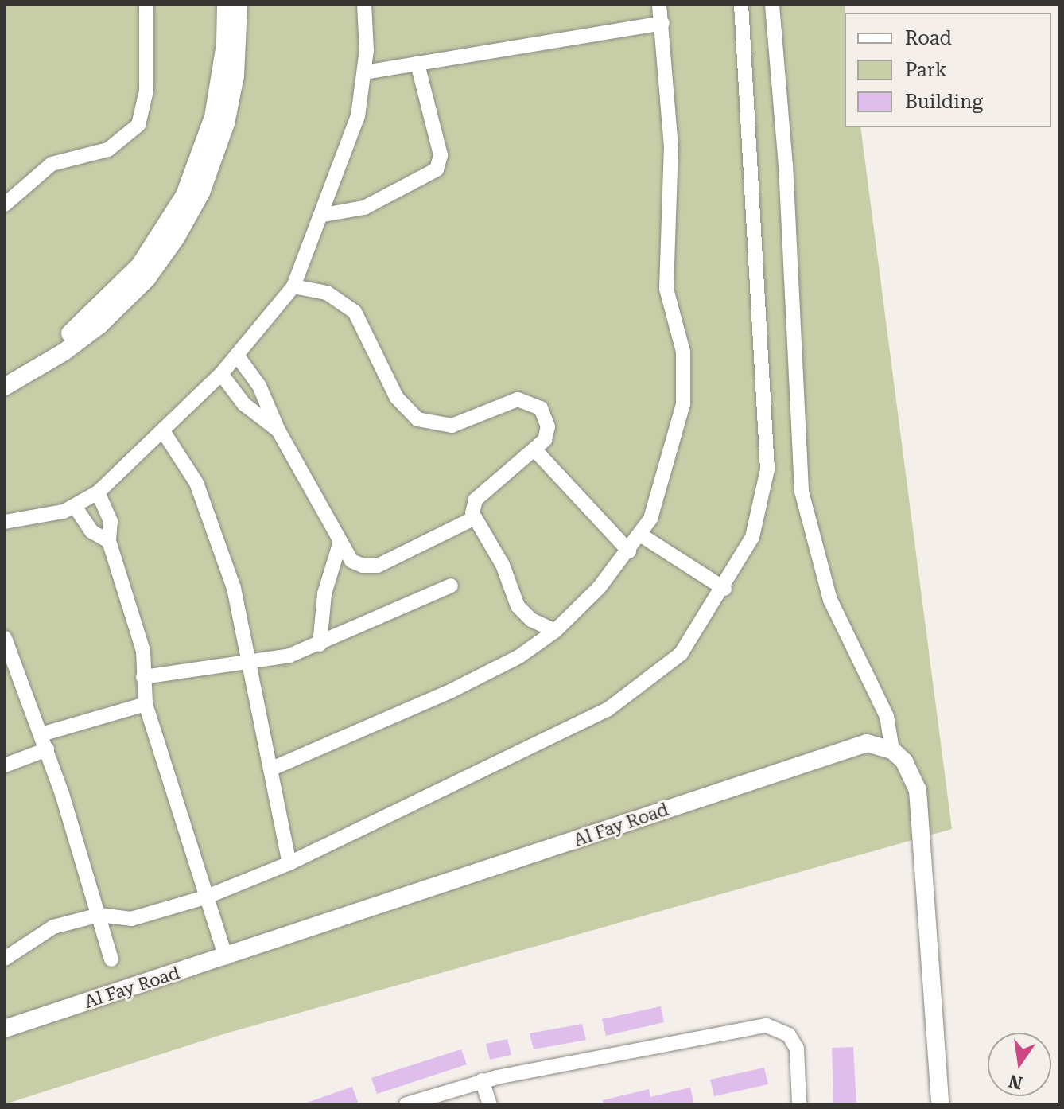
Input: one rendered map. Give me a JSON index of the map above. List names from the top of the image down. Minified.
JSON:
{"streets":{"street":["Al Fay Road"]},"legend":["Road","Park","Building"],"north":"bottom"}
